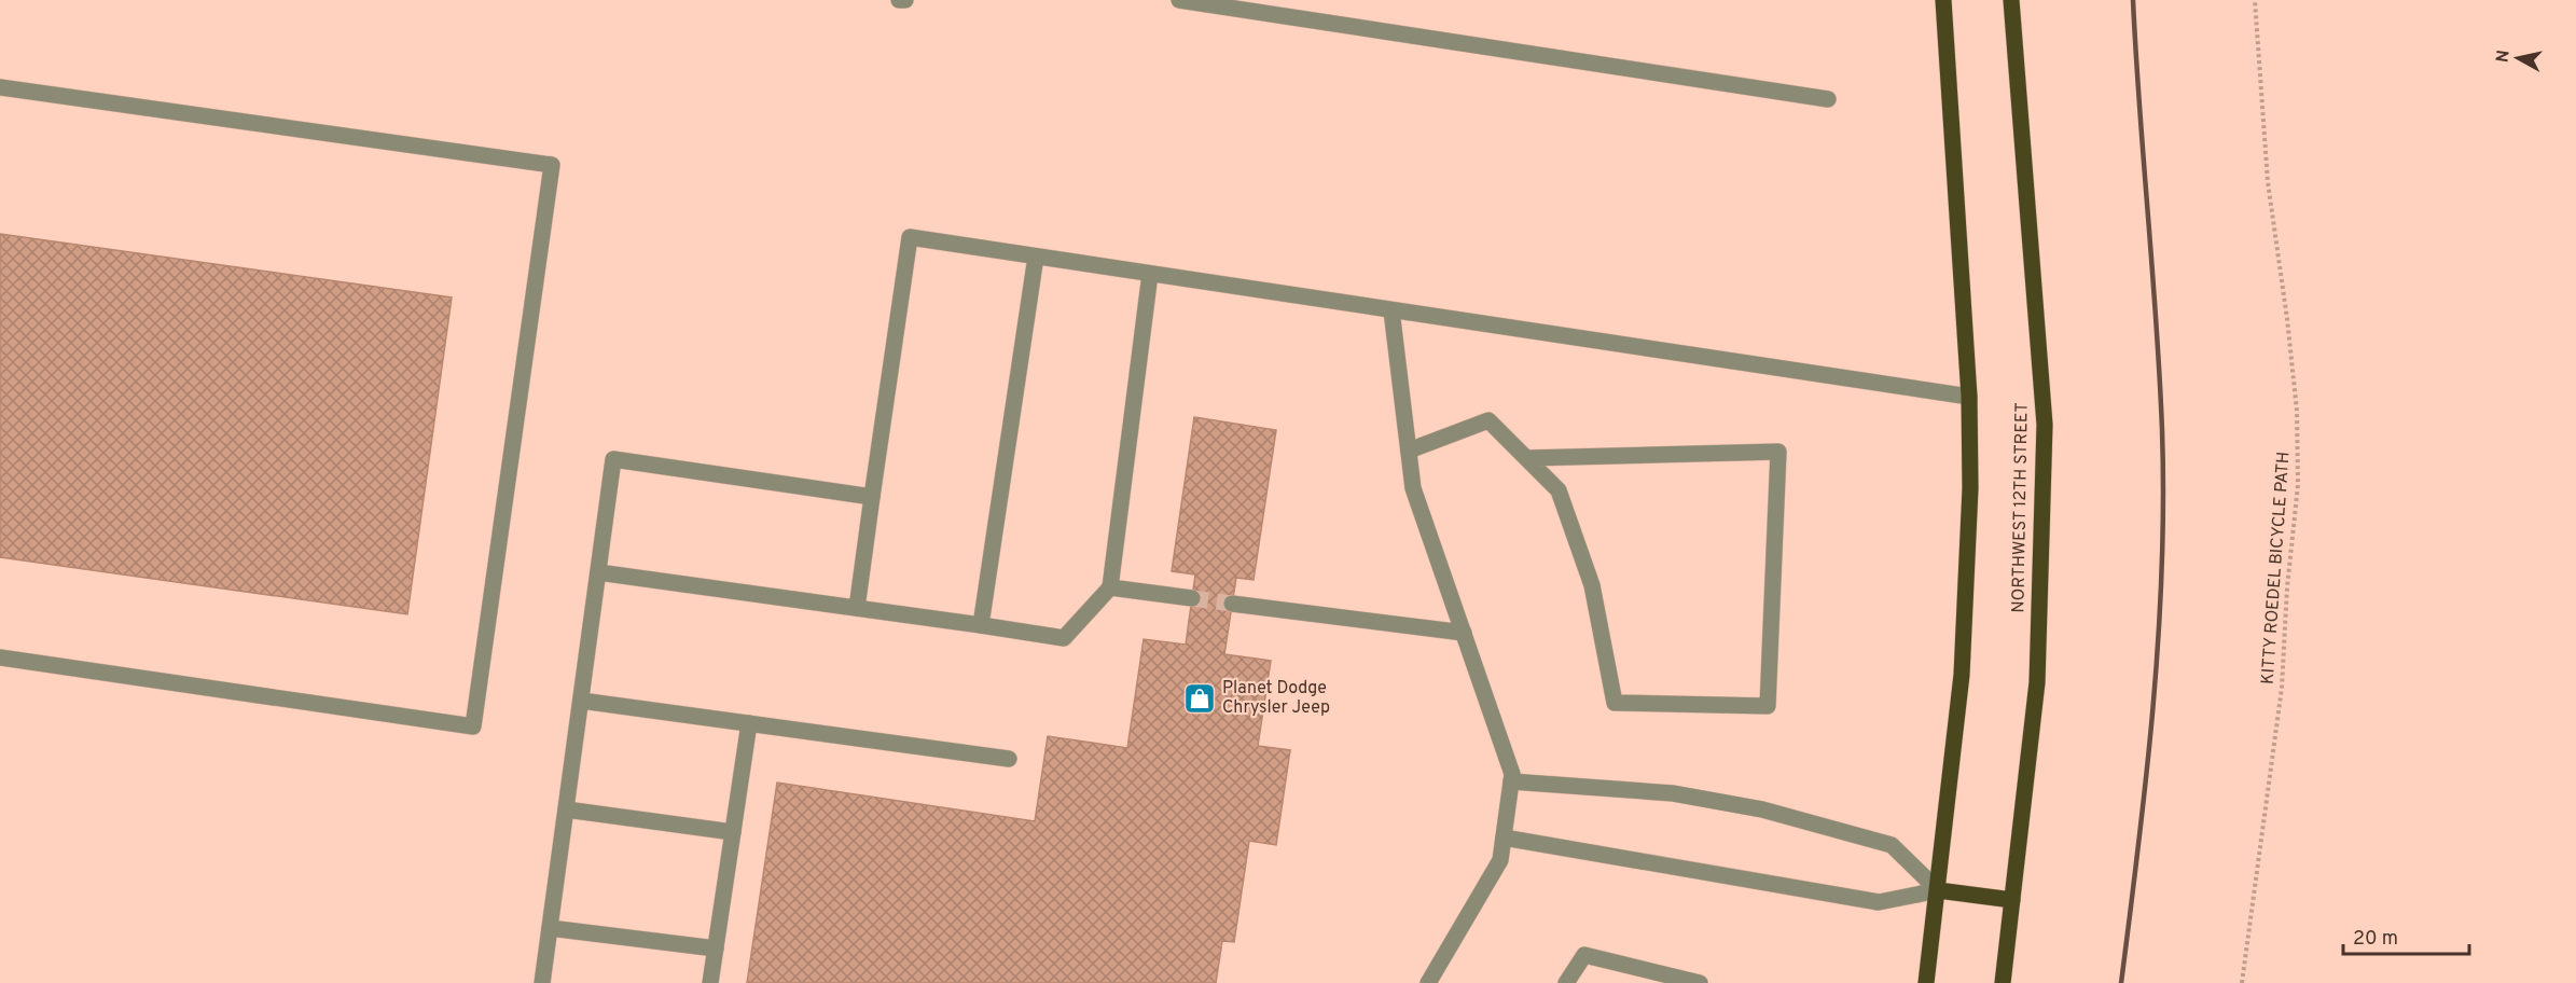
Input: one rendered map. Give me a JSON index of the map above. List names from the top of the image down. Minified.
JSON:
{"streets":{"main road":["NORTHWEST 12TH STREET"],"path":["KITTY ROEDEL BICYCLE PATH"]},"places":{"shop":["Planet Dodge Chrysler Jeep"]},"scale_bar":"20 m","north":"left"}
